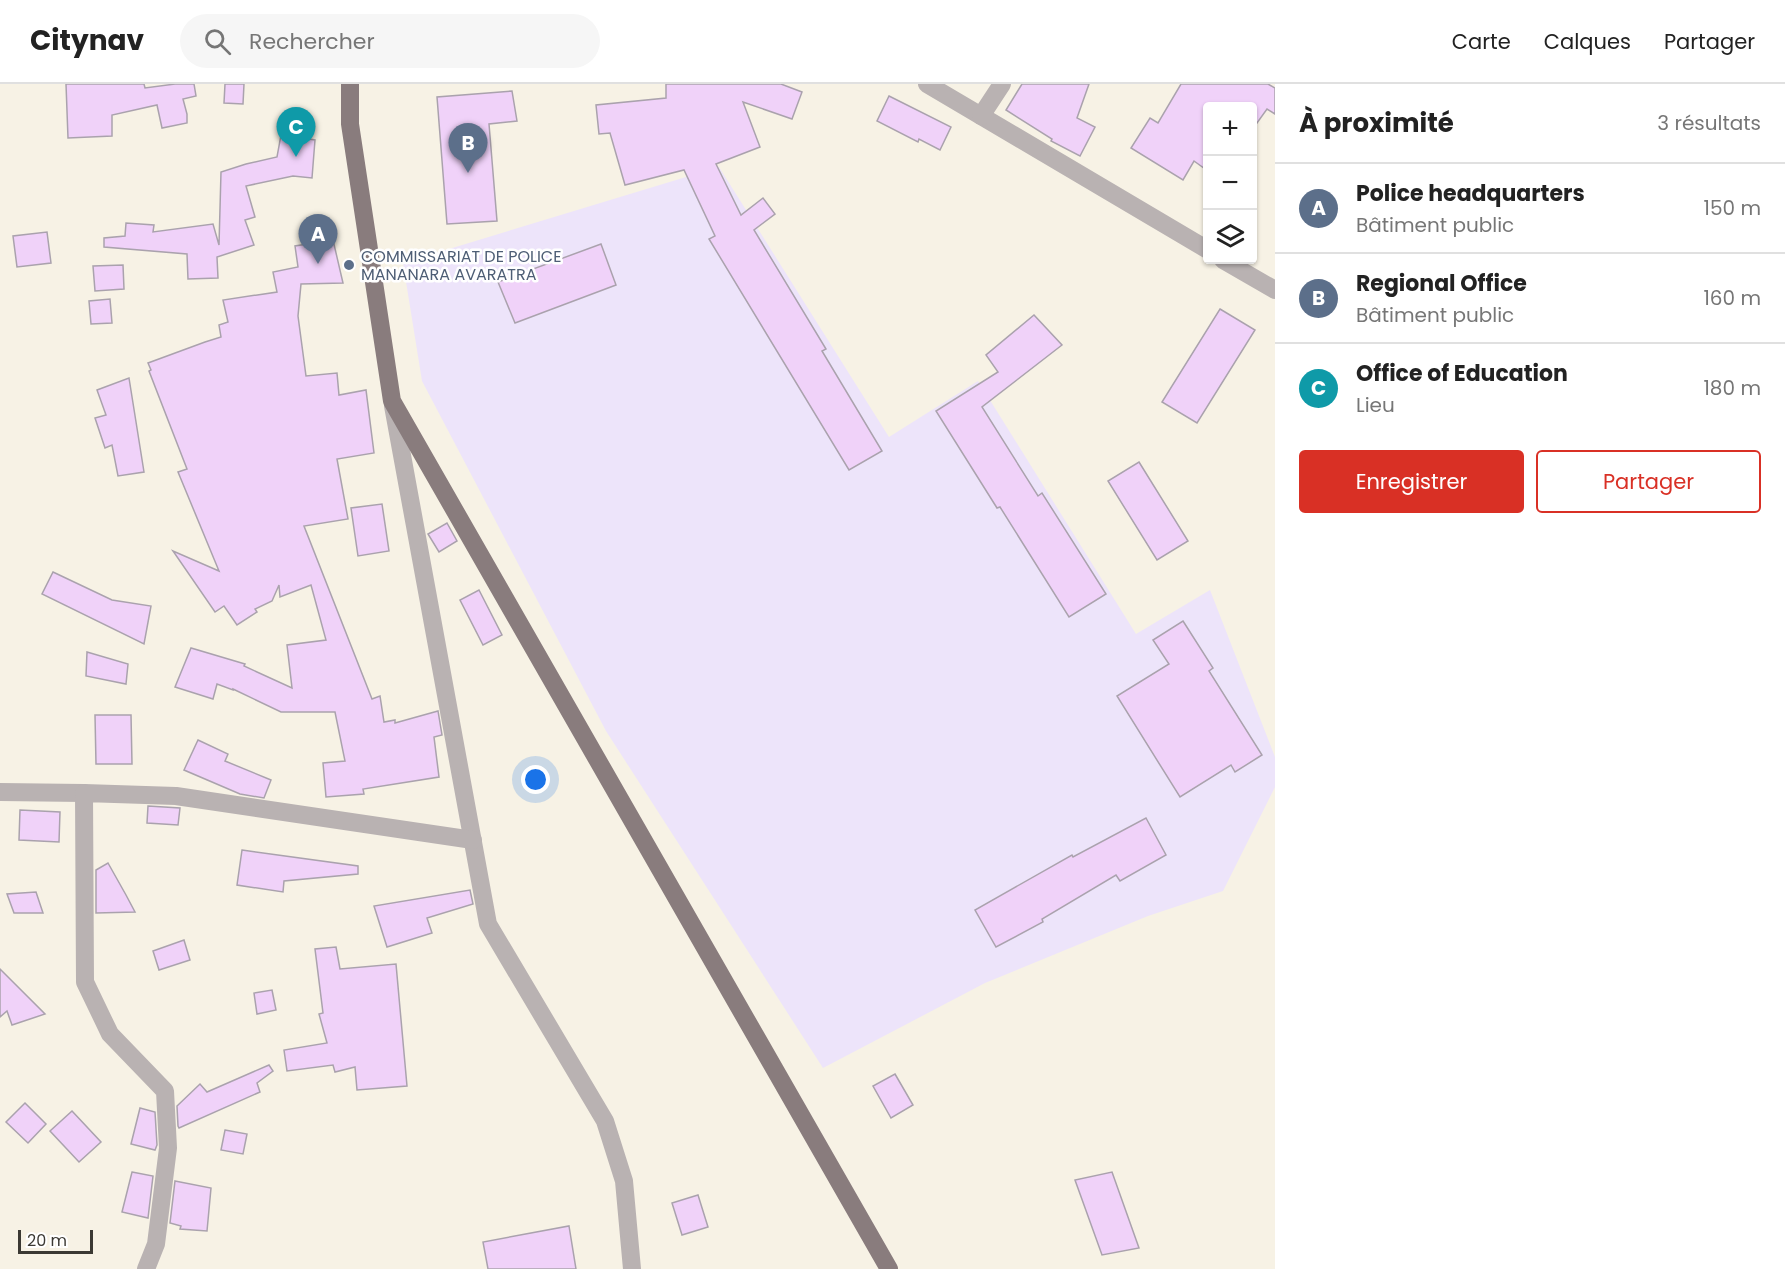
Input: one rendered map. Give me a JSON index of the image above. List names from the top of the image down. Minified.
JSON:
{"places":["COMMISSARIAT DE POLICE MANANARA AVARATRA"],"scale_bar":"20 m","page":{"header":"Citynav","search":"Rechercher","nav":["Carte","Calques","Partager"],"heading":["À proximité","3 résultats"],"map_buttons":["+","−"],"pins":["C","B","A"],"list":[{"mark":"A","name":"Police headquarters","note":"Bâtiment public","value":"150 m"},{"mark":"B","name":"Regional Office","note":"Bâtiment public","value":"160 m"},{"mark":"C","name":"Office of Education","note":"Lieu","value":"180 m"}],"buttons":["Enregistrer","Partager"],"scale":"20 m"}}
